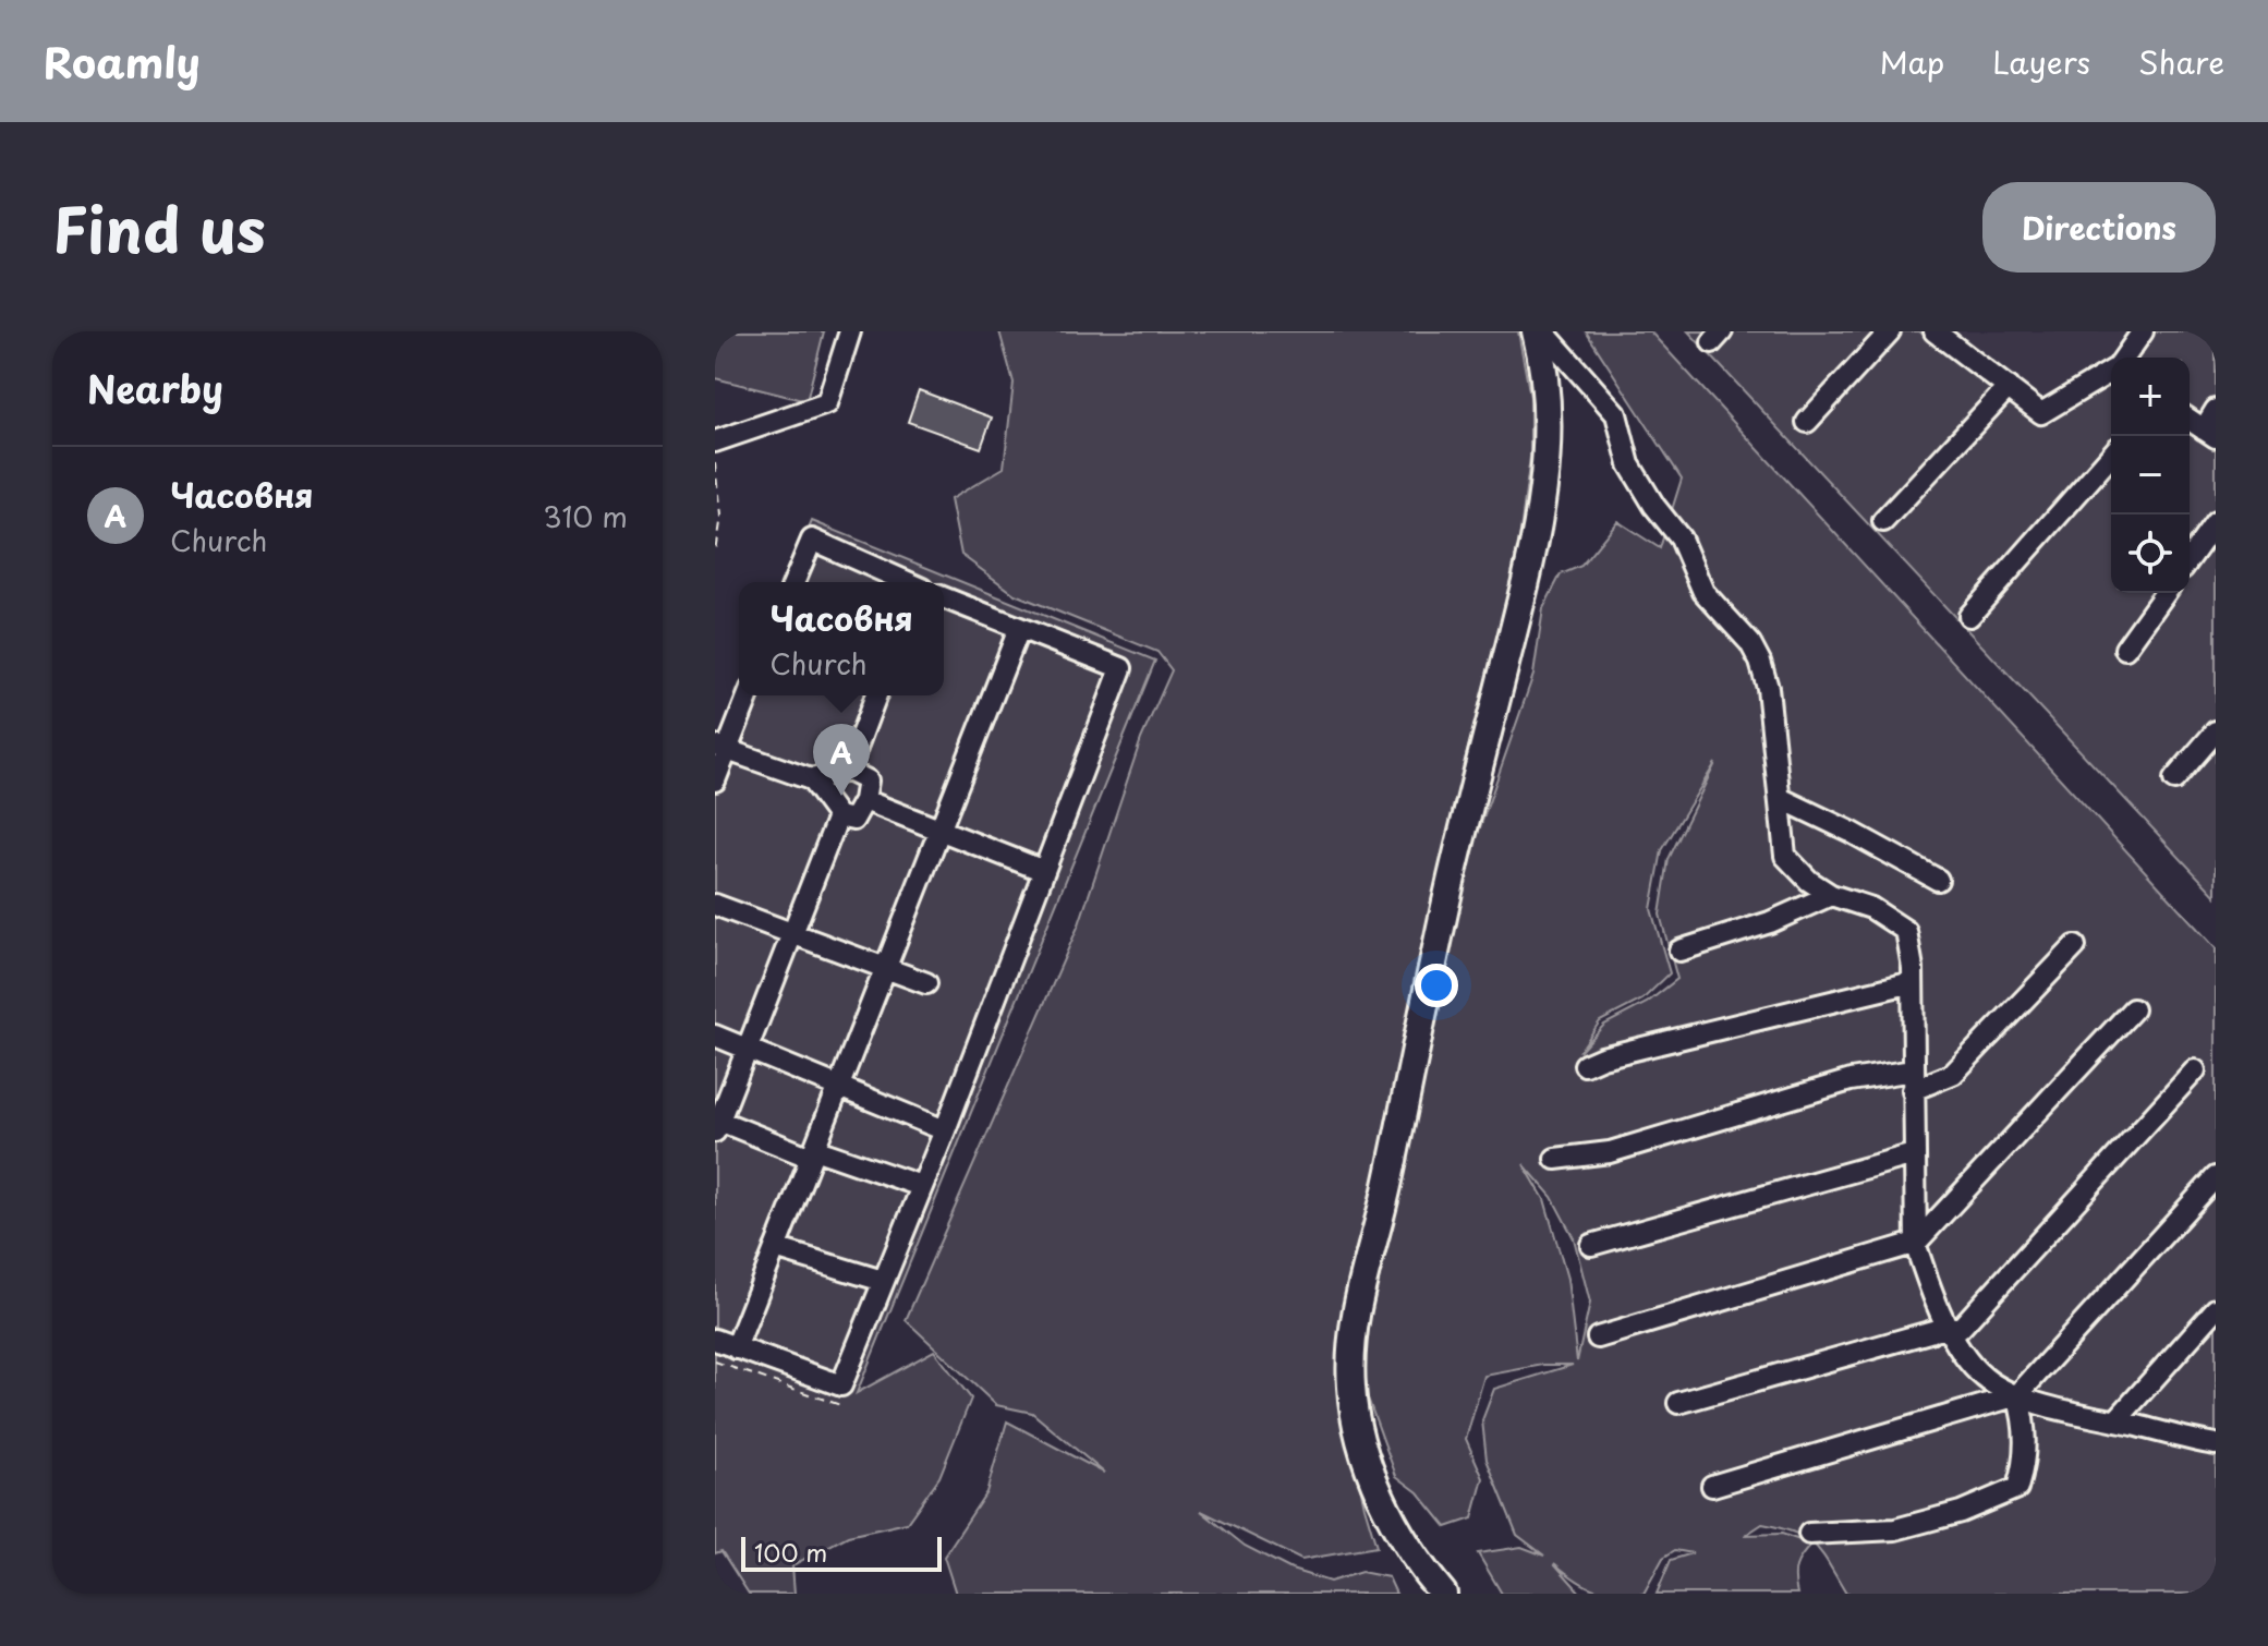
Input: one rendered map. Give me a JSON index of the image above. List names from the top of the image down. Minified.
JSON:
{"scale_bar":"100 m","page":{"header":"Roamly","nav":["Map","Layers","Share"],"title":"Find us","buttons":"Directions","heading":"Nearby","map_buttons":["+","−"],"list":[{"mark":"A","name":"Часовня","note":"Church","value":"310 m"}],"popup":["Часовня","Church"],"pins":"A","scale":"100 m"}}
